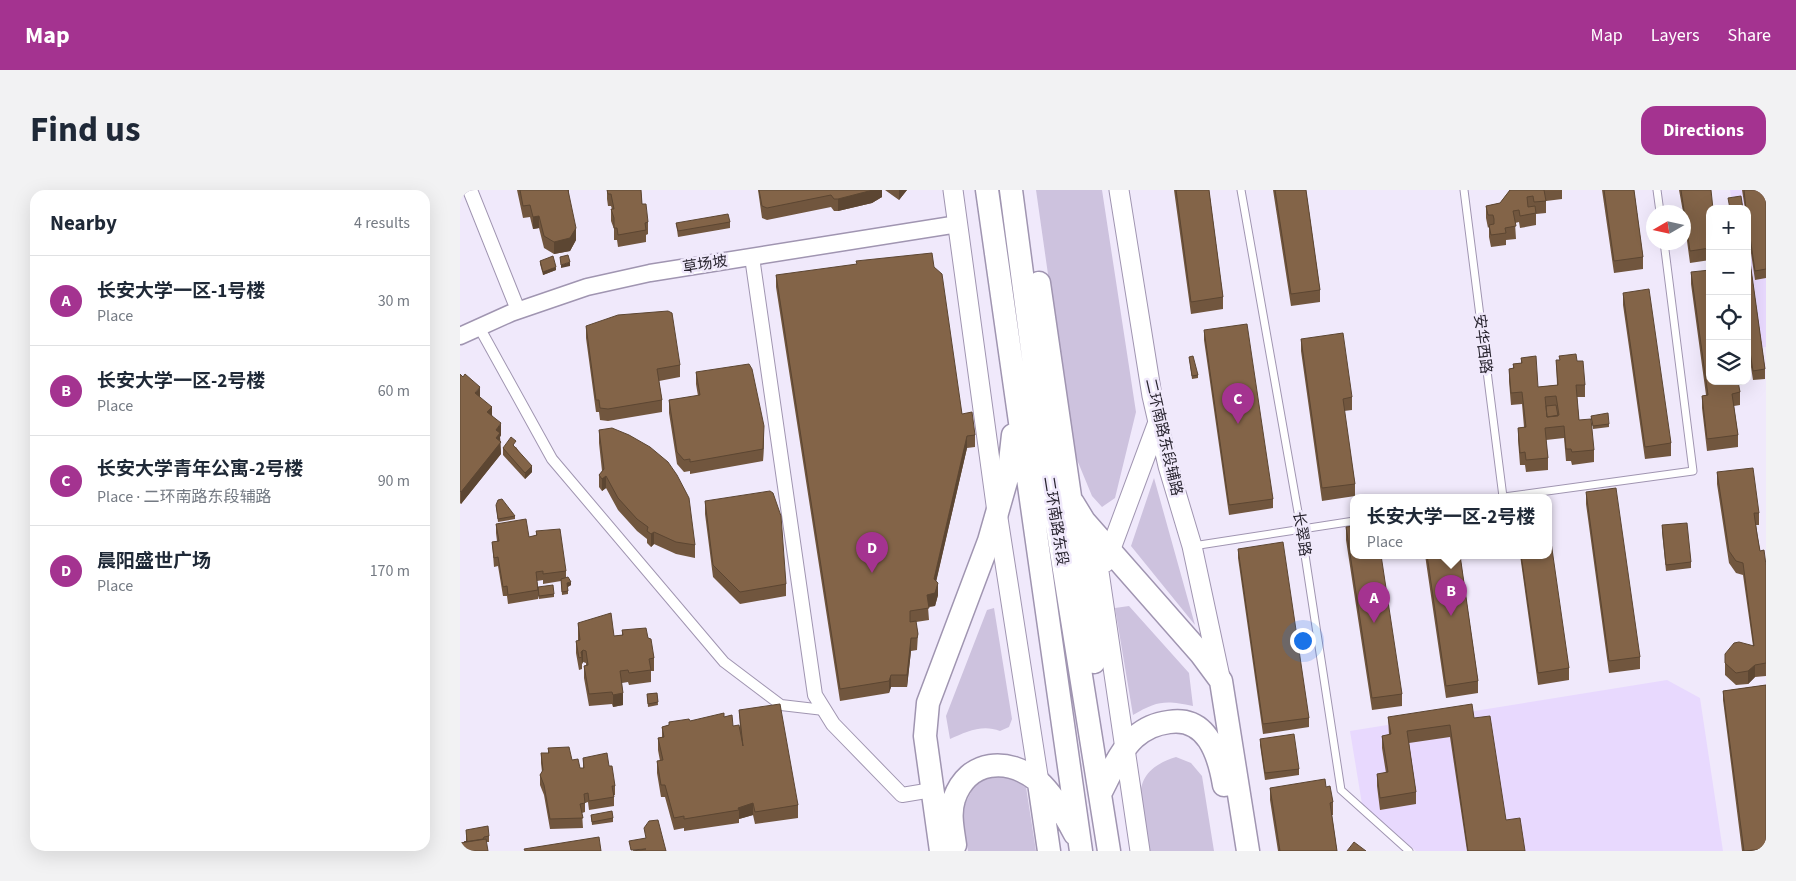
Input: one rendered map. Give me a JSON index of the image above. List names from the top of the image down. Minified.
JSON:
{"streets":{"highway":["二环南路东段"],"main road":["二环南路东段辅路"],"street":["草场坡"],"lane":["安华西路","长翠路"]},"north":"left","page":{"header":"Map","nav":["Map","Layers","Share"],"title":"Find us","buttons":"Directions","heading":["Nearby","4 results"],"map_buttons":["+","−"],"list":[{"mark":"A","name":"长安大学一区-1号楼","note":"Place","value":"30 m"},{"mark":"B","name":"长安大学一区-2号楼","note":"Place","value":"60 m"},{"mark":"C","name":"长安大学青年公寓-2号楼","note":"Place · 二环南路东段辅路","value":"90 m"},{"mark":"D","name":"晨阳盛世广场","note":"Place","value":"170 m"}],"pins":["C","D","B","A"],"popup":["长安大学一区-2号楼","Place"]}}
